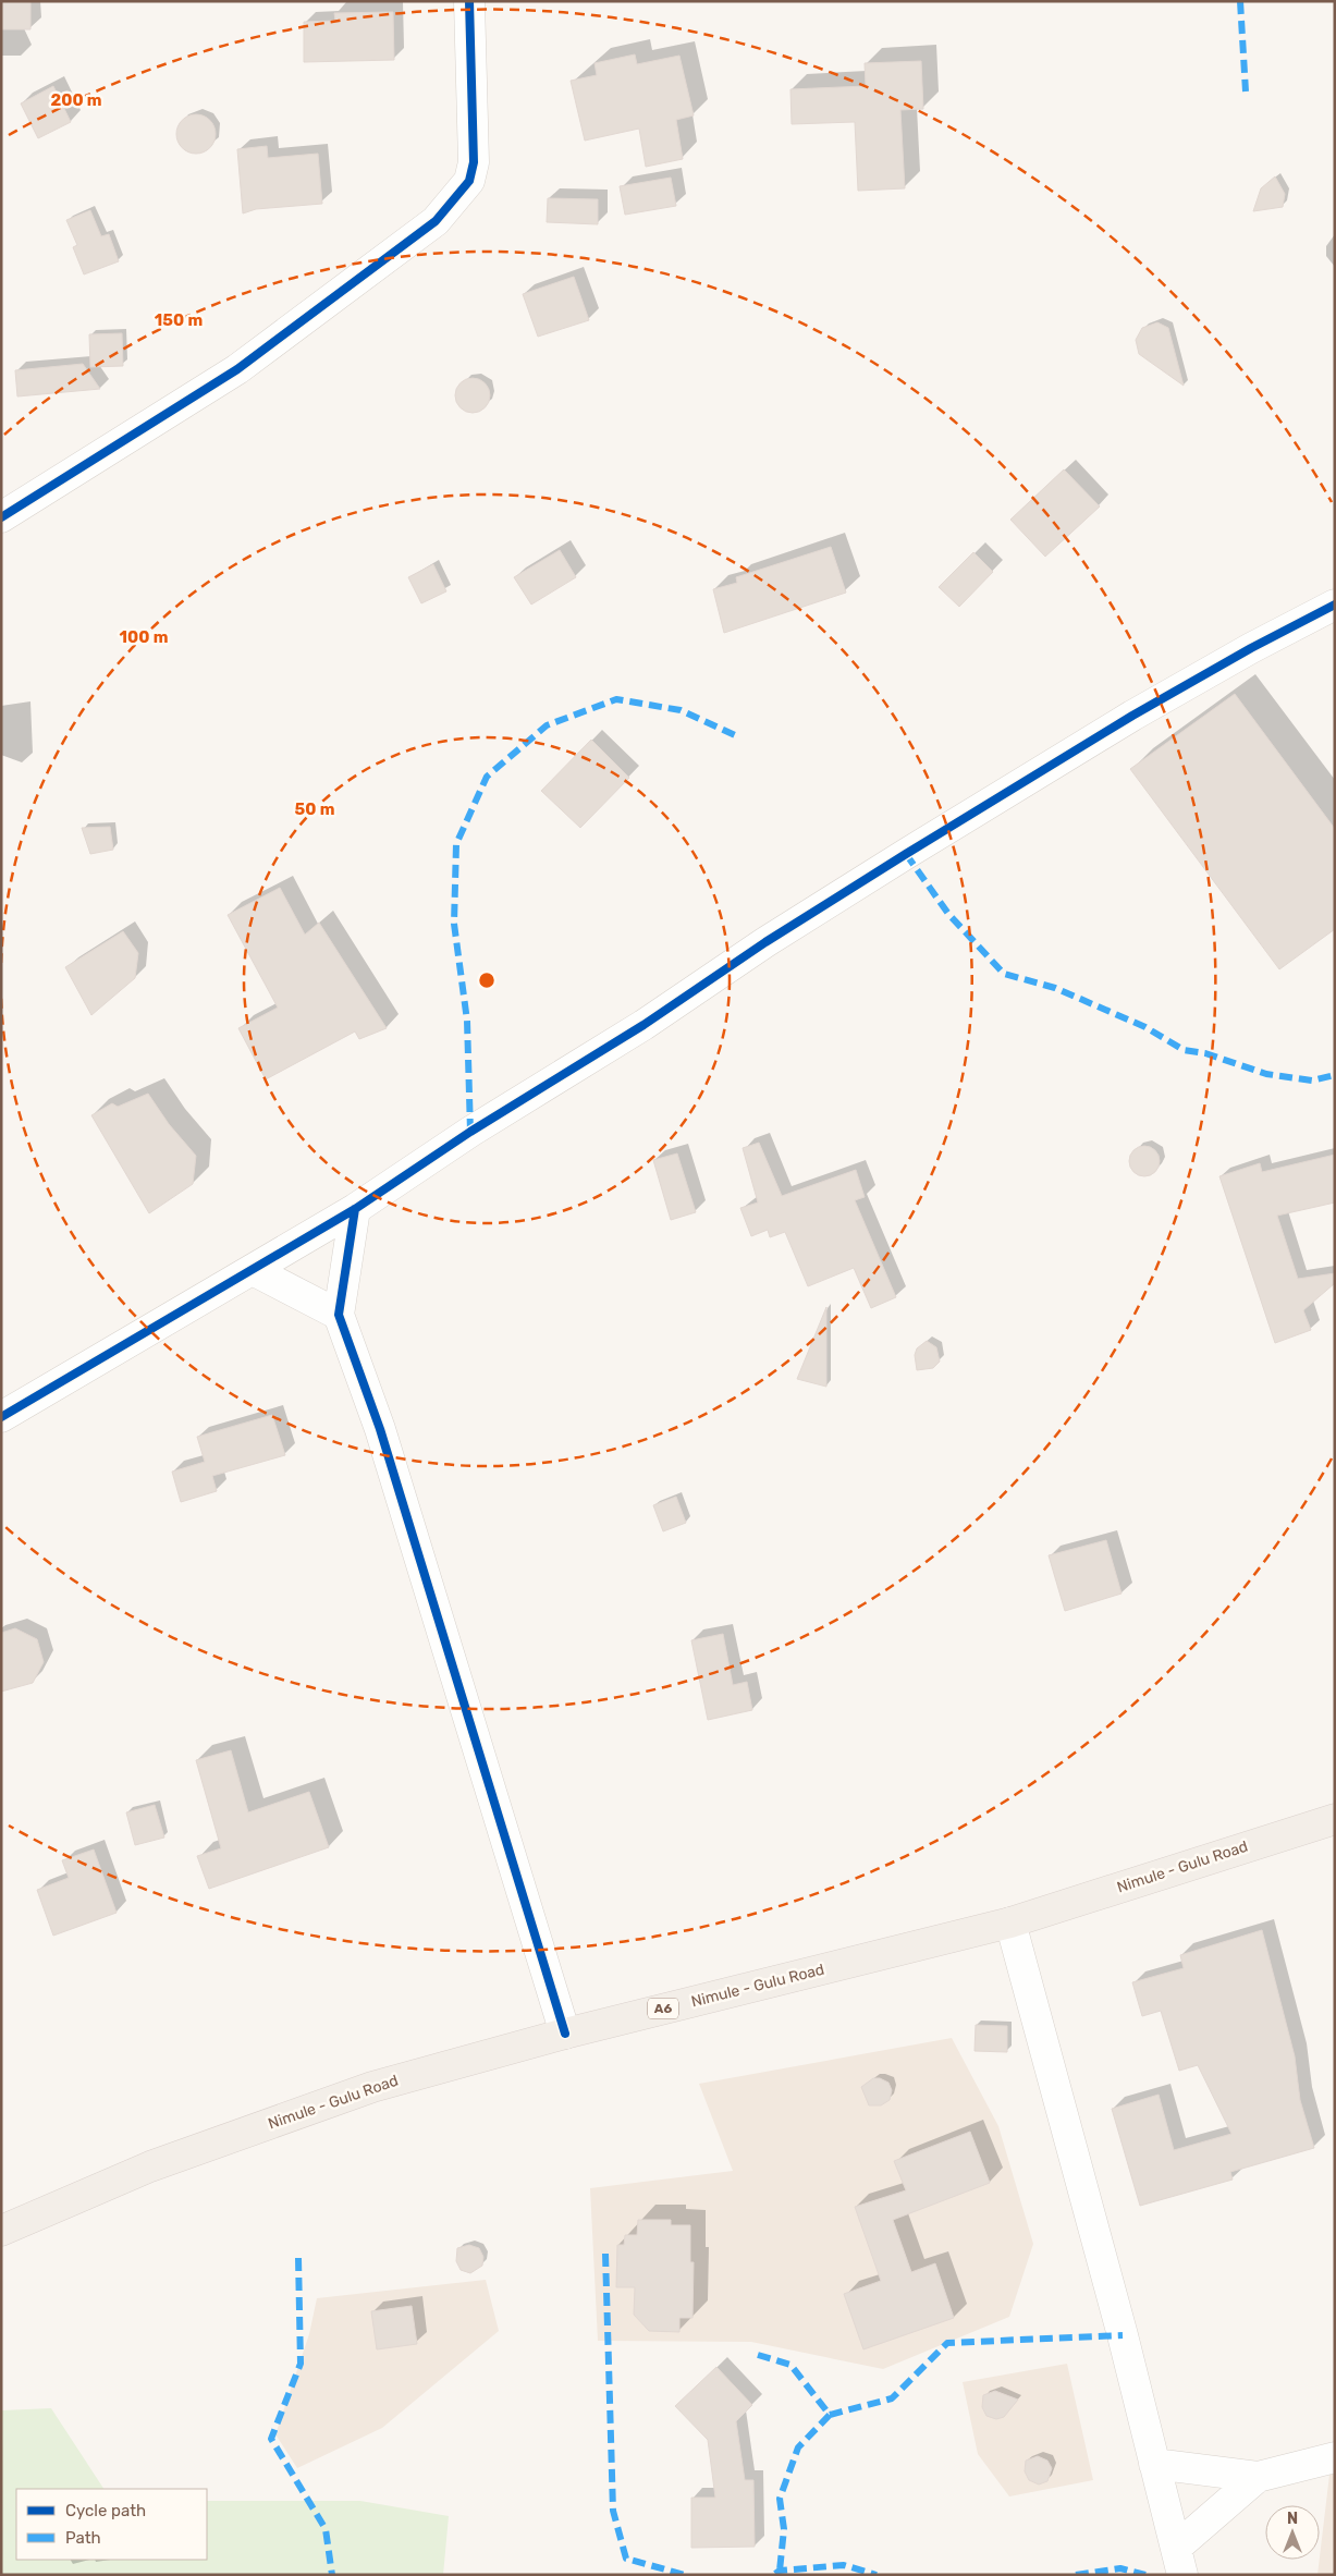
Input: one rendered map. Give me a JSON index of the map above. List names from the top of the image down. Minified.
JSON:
{"streets":{"main road":["Nimule - Gulu Road","A6"]},"legend":["Cycle path","Path"],"north":"top","rings":["200 m","150 m","100 m","50 m"]}
